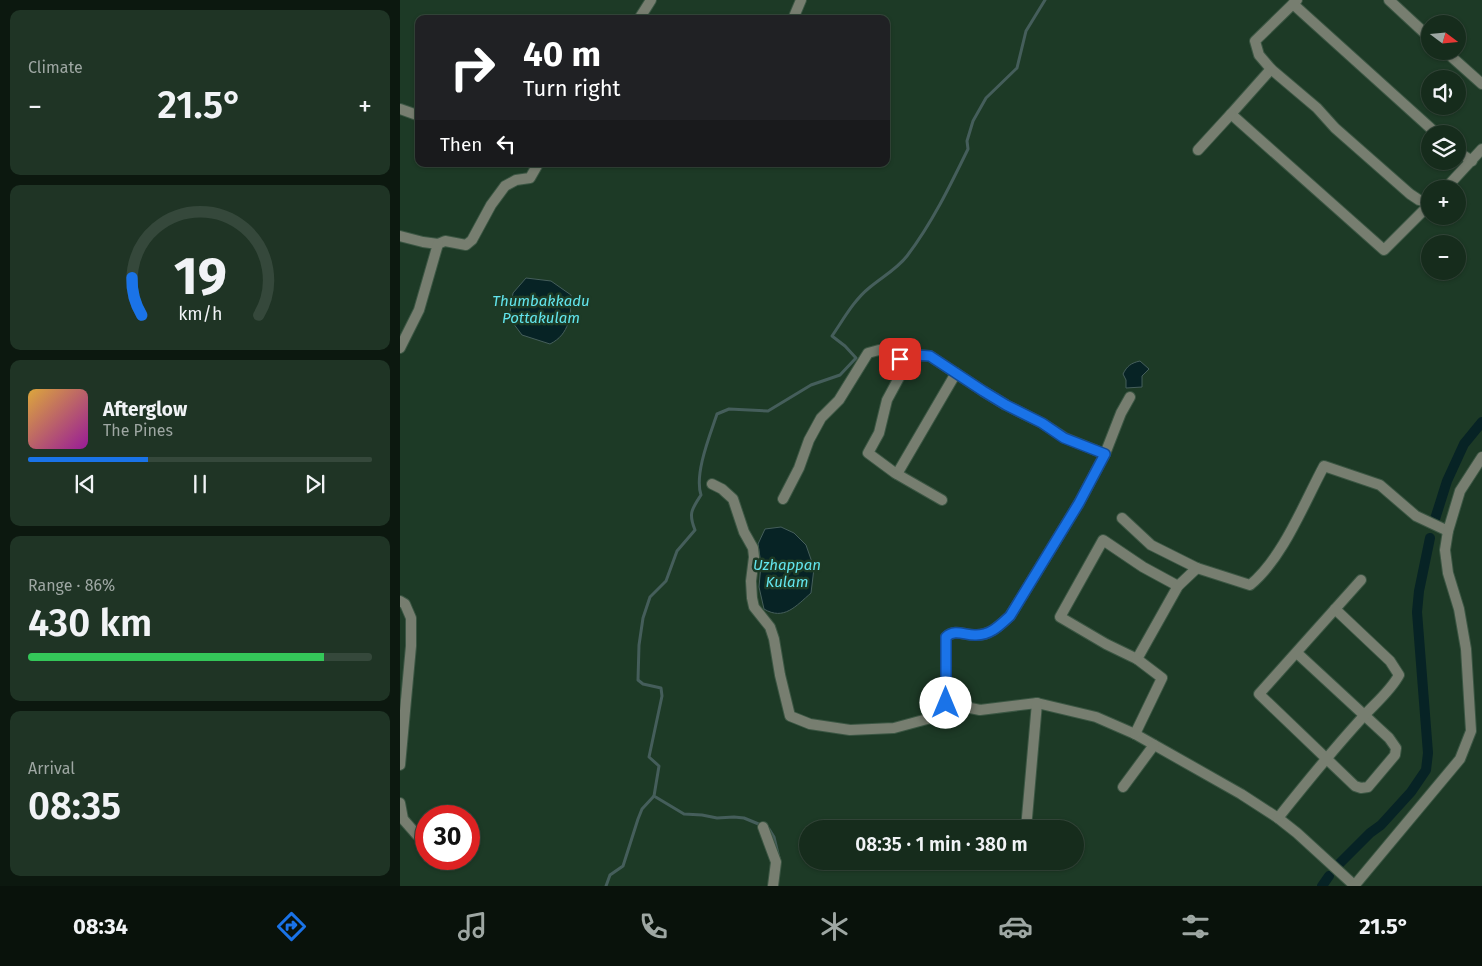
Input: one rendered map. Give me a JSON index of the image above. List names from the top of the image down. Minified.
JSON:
{"water":["Thumbakkadu Pottakulam","Uzhappan Kulam"],"north":"right","page":{"tile":["Climate",["Range · 86%","430 km"],["Arrival","08:35"]],"map_buttons":["+","−"],"turn":["40 m","Turn right"],"heat":["−","21.5°","+"],"then":"Then","song":["Afterglow","The Pines"],"limit":"30","trip":"08:35 · 1 min · 380 m","tabs":["08:34","21.5°"],"gauge":["19","km/h"]}}
